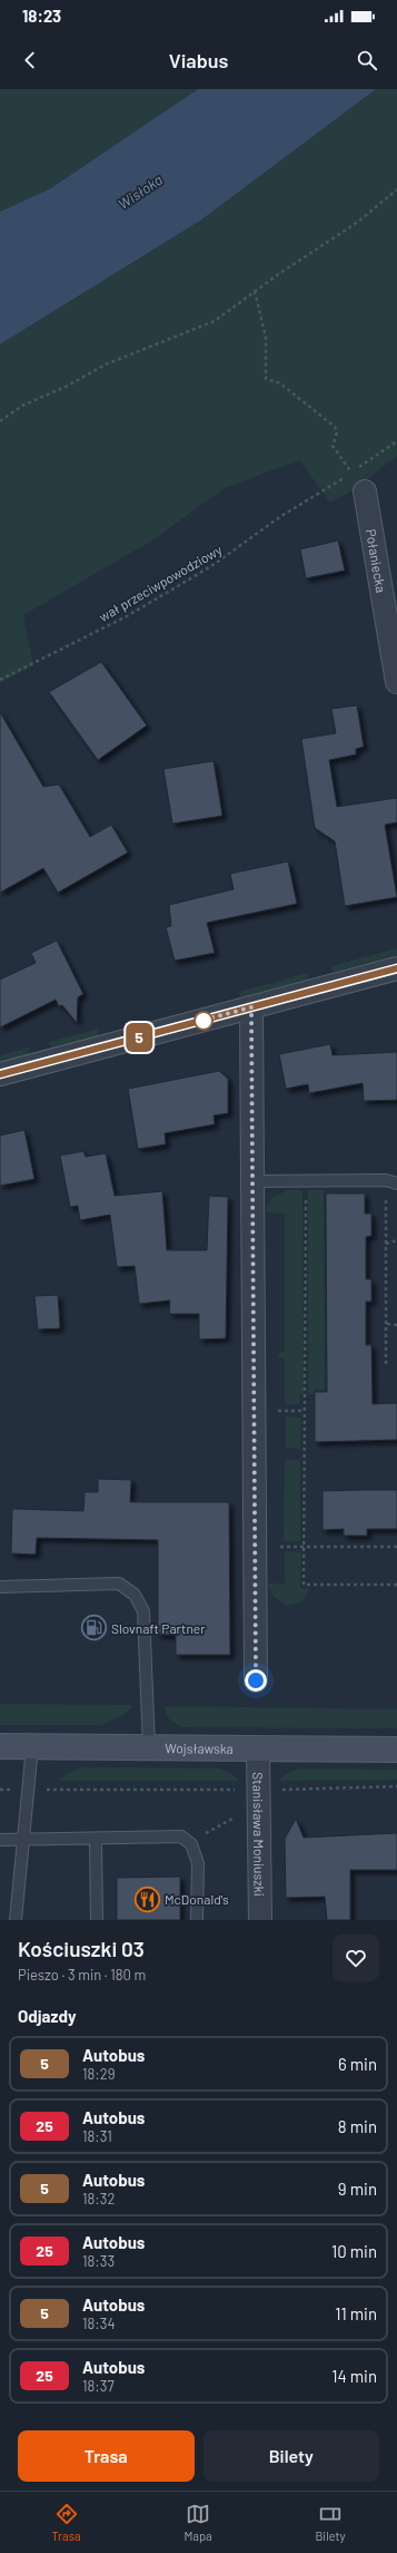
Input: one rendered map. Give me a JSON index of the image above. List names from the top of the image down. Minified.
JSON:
{"streets":{"street":["Połaniecka","Wojsławska","Stanisława Moniuszki"],"path":["wał przeciwpowodziowy"]},"crossings":[["Wojsławska","Stanisława Moniuszki"]],"water":["Wisłoka"],"places":{"fuel station":["Slovnaft Partner"],"restaurant":["McDonald's"]},"lines":["bus line 5"],"page":{"status":"18:23","header":"Viabus","on_map":"5","heading":[["Kościuszki 03","Pieszo · 3 min · 180 m"],"Odjazdy"],"list":[{"mark":"5","name":"Autobus","note":"18:29","value":"6 min"},{"mark":"25","name":"Autobus","note":"18:31","value":"8 min"},{"mark":"5","name":"Autobus","note":"18:32","value":"9 min"},{"mark":"25","name":"Autobus","note":"18:33","value":"10 min"},{"mark":"5","name":"Autobus","note":"18:34","value":"11 min"},{"mark":"25","name":"Autobus","note":"18:37","value":"14 min"}],"buttons":["Trasa","Bilety"],"tabs":["Trasa","Mapa","Bilety"]}}
